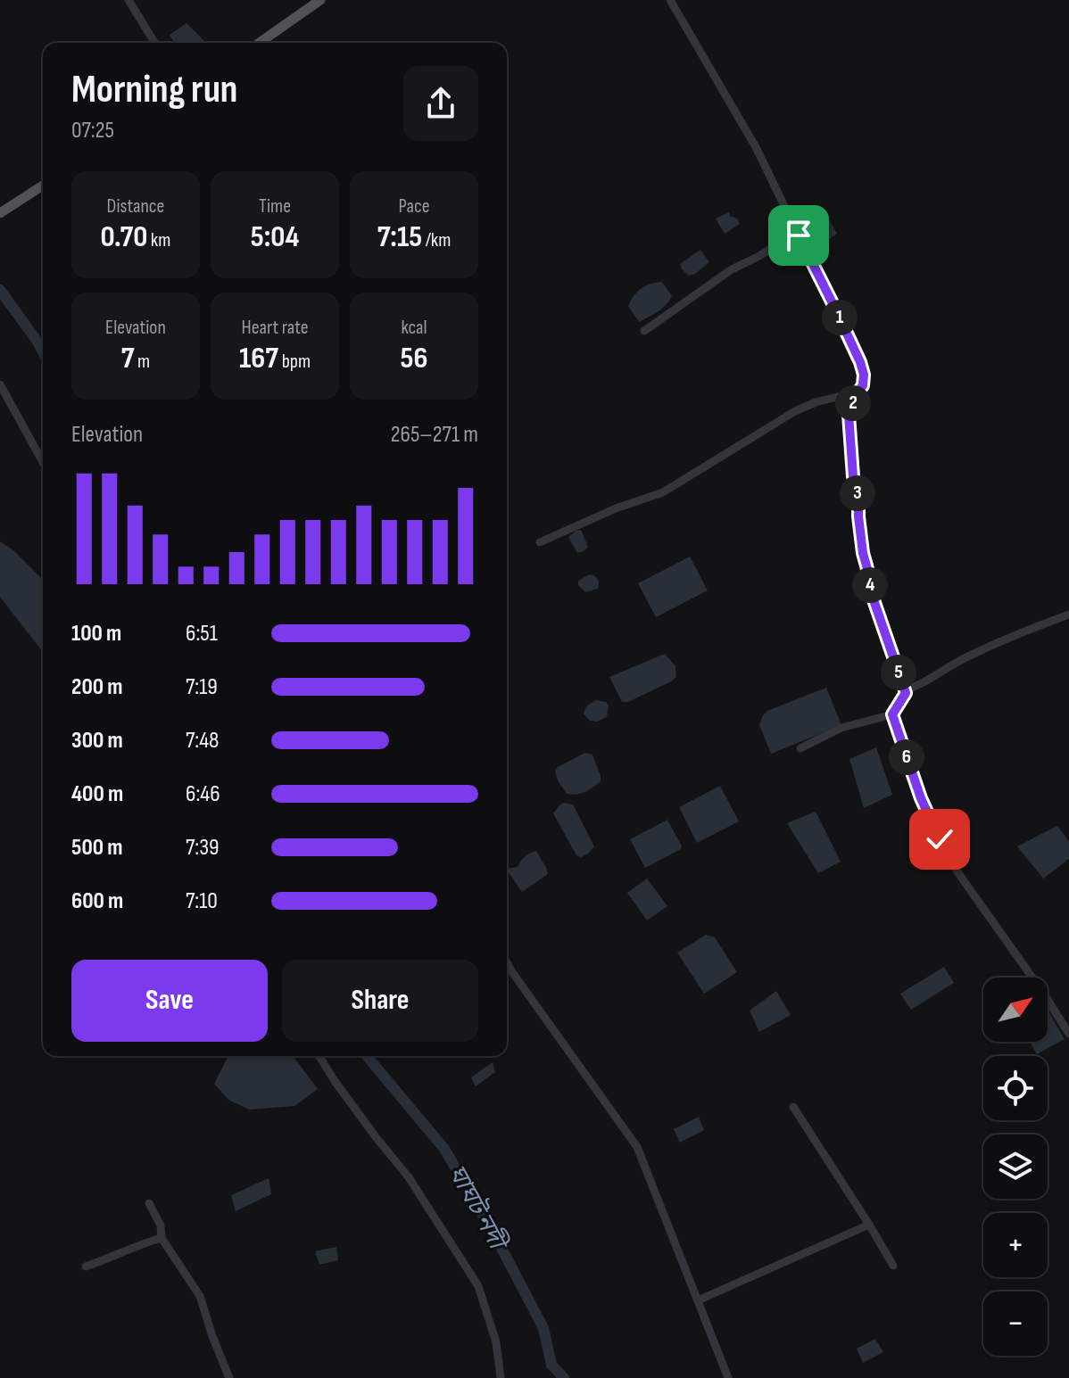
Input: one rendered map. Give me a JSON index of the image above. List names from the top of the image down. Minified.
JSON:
{"water":["ঘাঘট নদী"],"north":"top right","page":{"heading":["Morning run","07:25"],"stats":[["Distance","0.70 km"],["Time","5:04"],["Pace","7:15 /km"],["Elevation","7 m"],["Heart rate","167 bpm"],["kcal","56"]],"pins":["1","2","3","4","5","6"],"chart":["Elevation","265–271 m"],"list":[{"name":"100 m","note":"6:51"},{"name":"200 m","note":"7:19"},{"name":"300 m","note":"7:48"},{"name":"400 m","note":"6:46"},{"name":"500 m","note":"7:39"},{"name":"600 m","note":"7:10"}],"buttons":["Save","Share"],"map_buttons":["+","−"]}}
